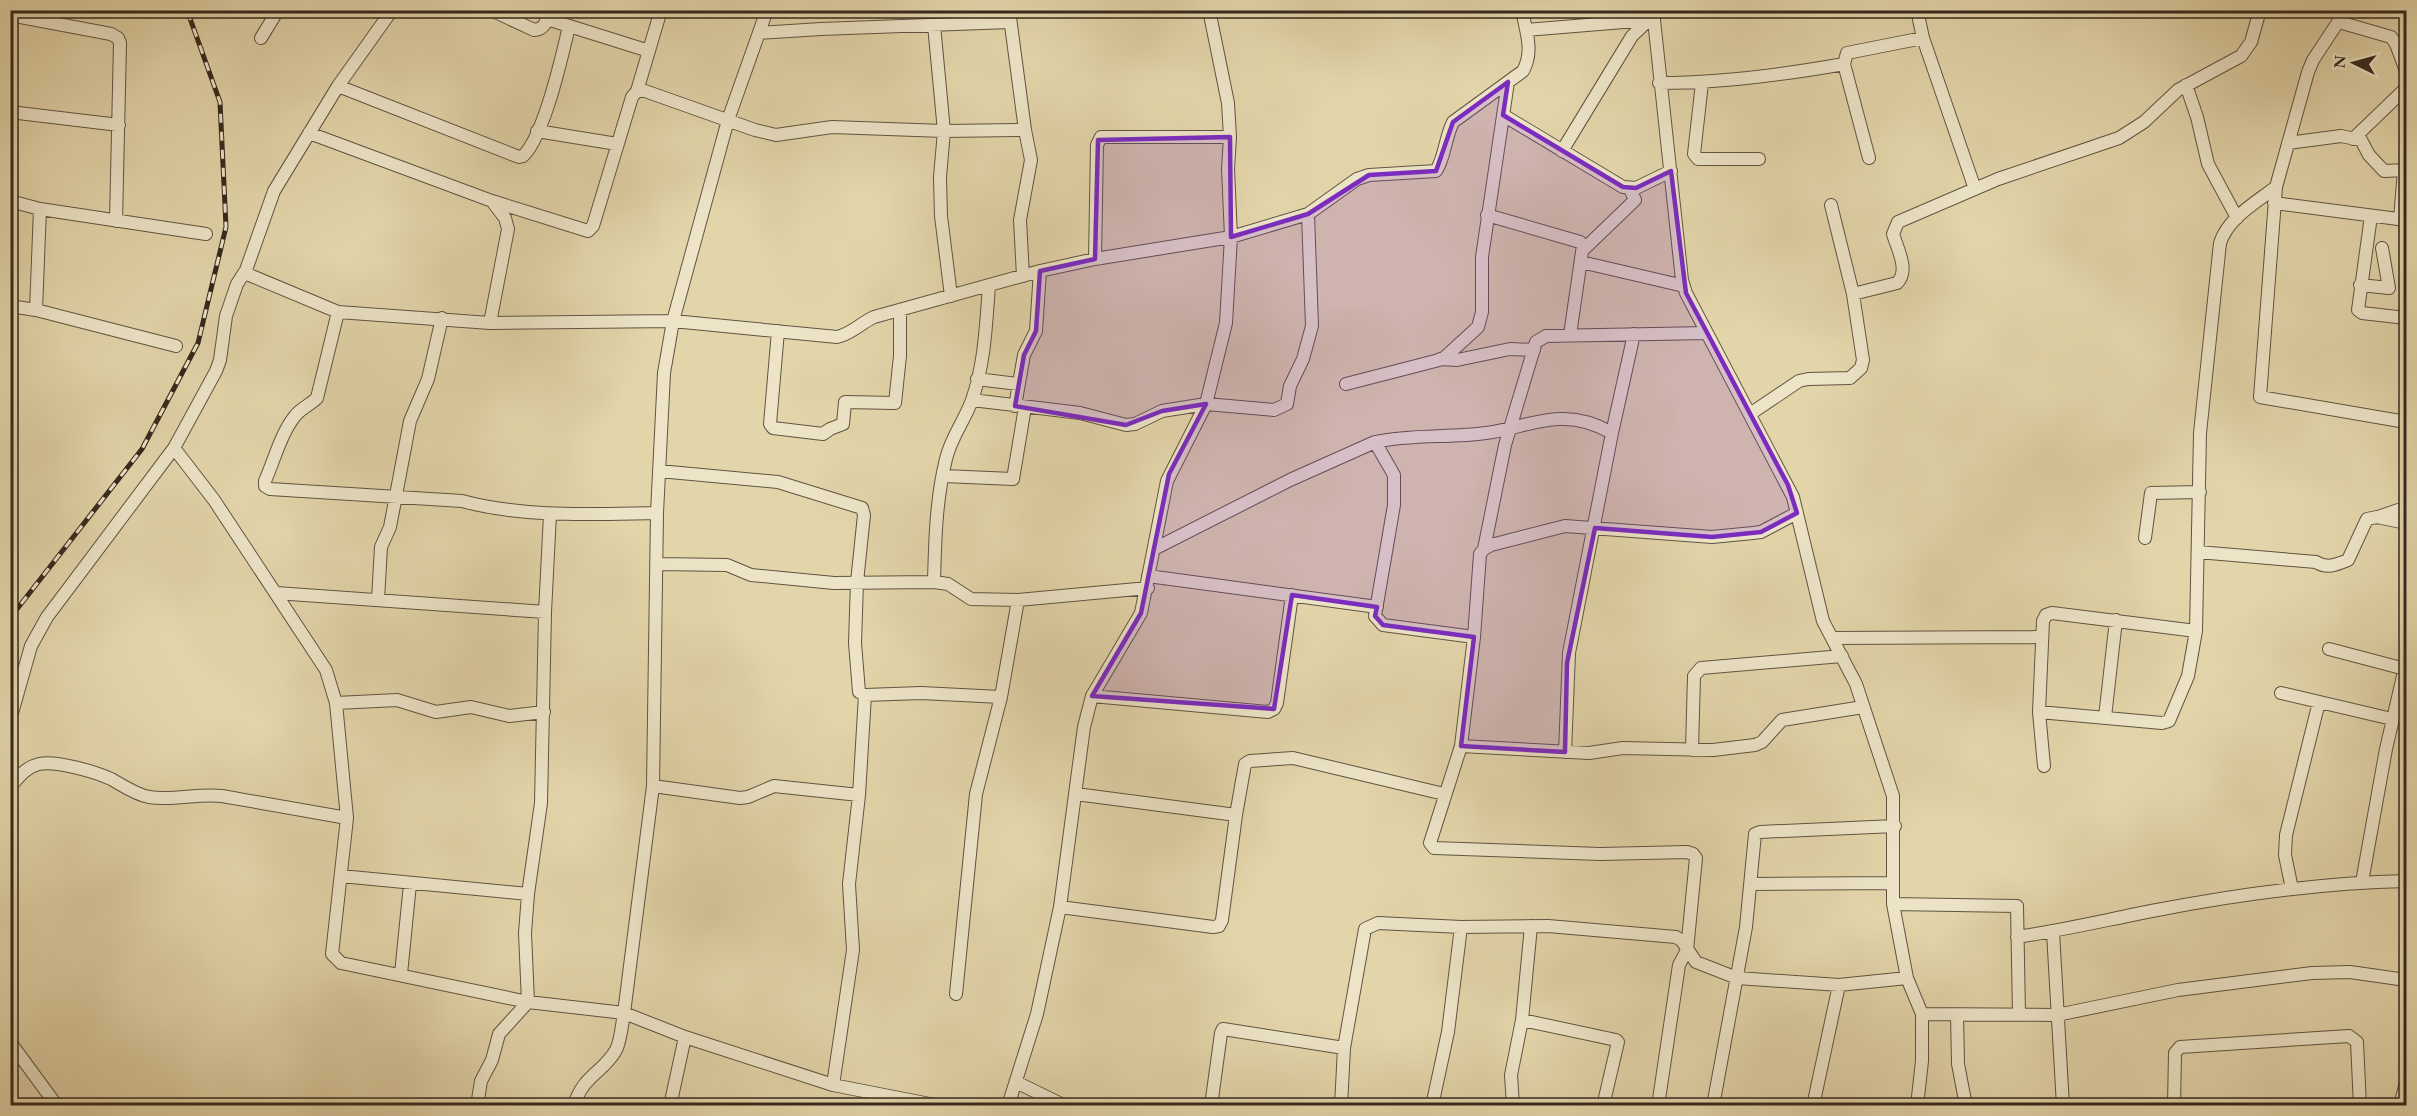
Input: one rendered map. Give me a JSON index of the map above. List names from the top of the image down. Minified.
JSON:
{"north":"left"}
